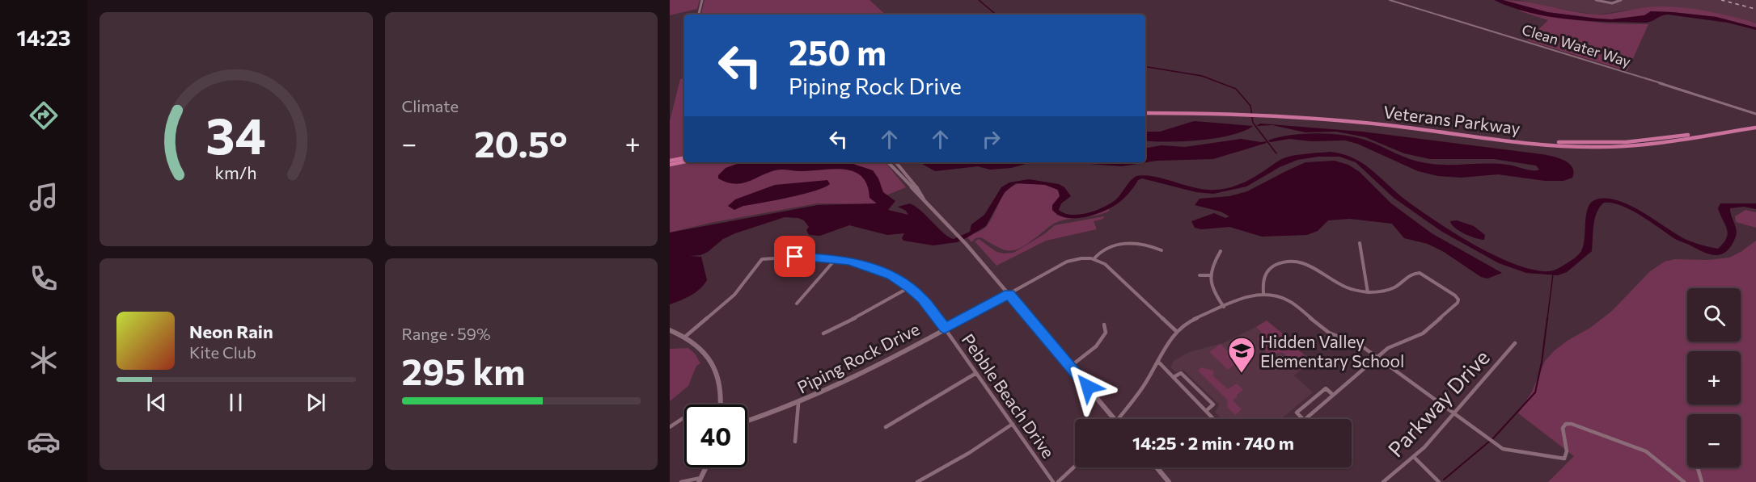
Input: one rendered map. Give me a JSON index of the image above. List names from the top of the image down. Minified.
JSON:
{"streets":{"main road":["Veterans Parkway"],"street":["Clean Water Way","Piping Rock Drive","Pebble Beach Drive","Parkway Drive"]},"crossings":[["Piping Rock Drive","Pebble Beach Drive"]],"places":{"school or university":["Hidden Valley Elementary School"]},"page":{"tabs":"14:23","tile":["Climate",["Range · 59%","295 km"]],"turn":["250 m","Piping Rock Drive"],"heat":["−","20.5°","+"],"map_buttons":["+","−"],"song":["Neon Rain","Kite Club"],"limit":"40","trip":"14:25 · 2 min · 740 m","gauge":["34","km/h"]}}
